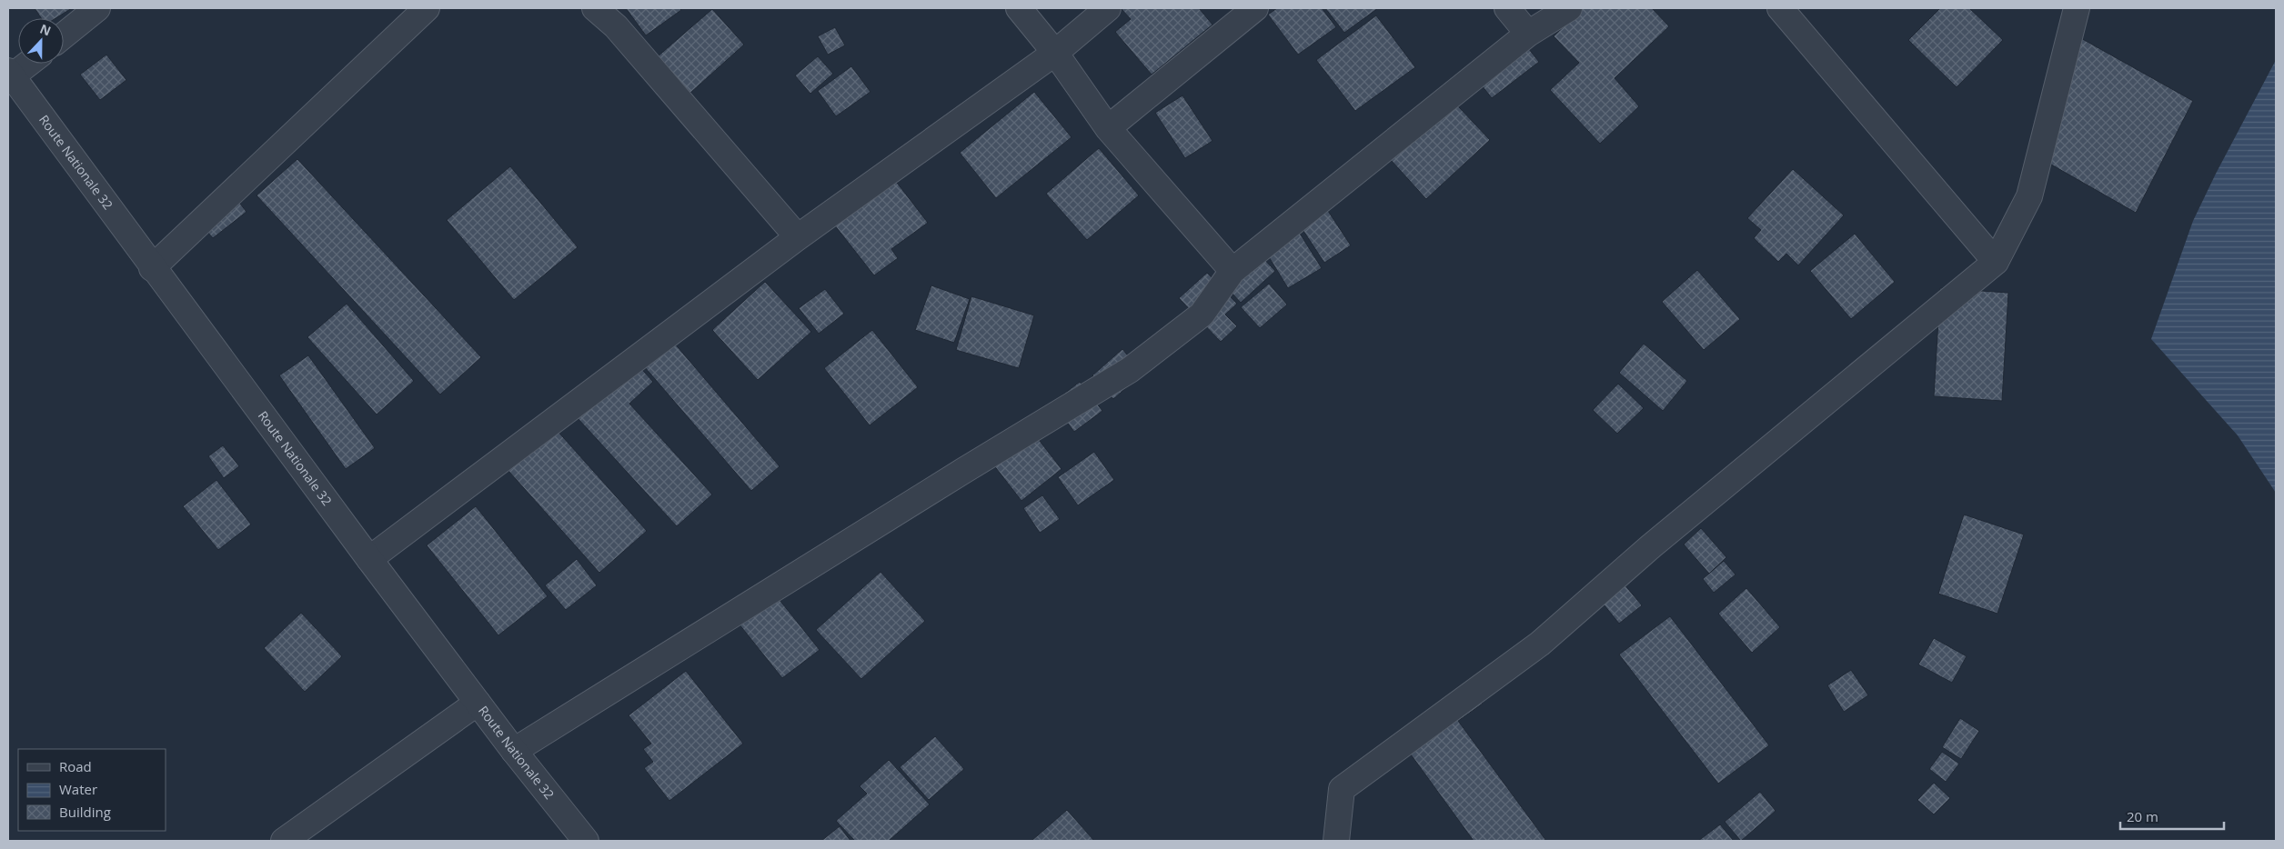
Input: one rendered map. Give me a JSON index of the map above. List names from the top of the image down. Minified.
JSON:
{"streets":{"street":["Route Nationale 32"]},"legend":["Road","Water","Building"],"scale_bar":"20 m","north":"top"}
